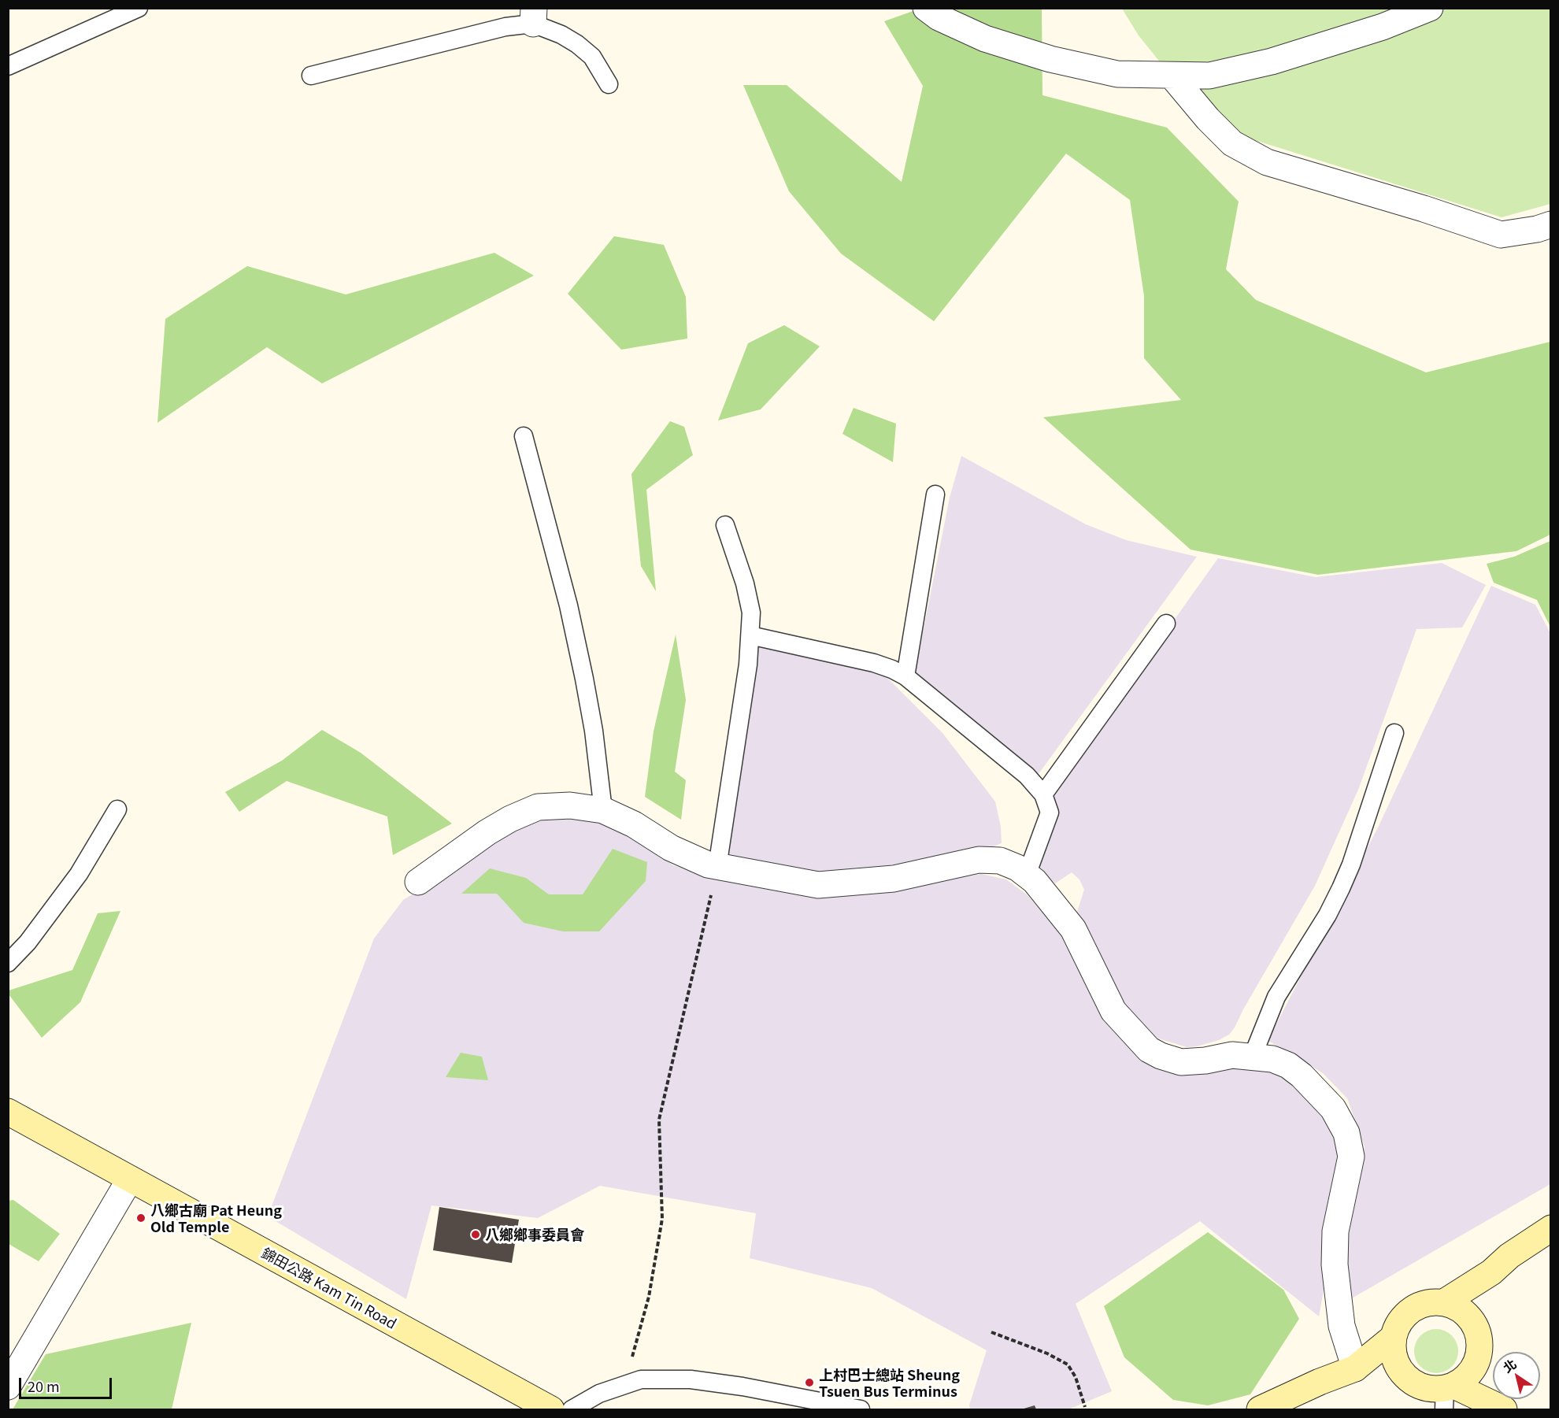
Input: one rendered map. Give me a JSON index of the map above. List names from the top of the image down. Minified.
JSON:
{"streets":{"main road":["錦田公路 Kam Tin Road"]},"places":["八鄉古廟 Pat Heung Old Temple","八鄉鄉事委員會","上村巴士總站 Sheung Tsuen Bus Terminus"],"scale_bar":"20 m","north":"top left"}
